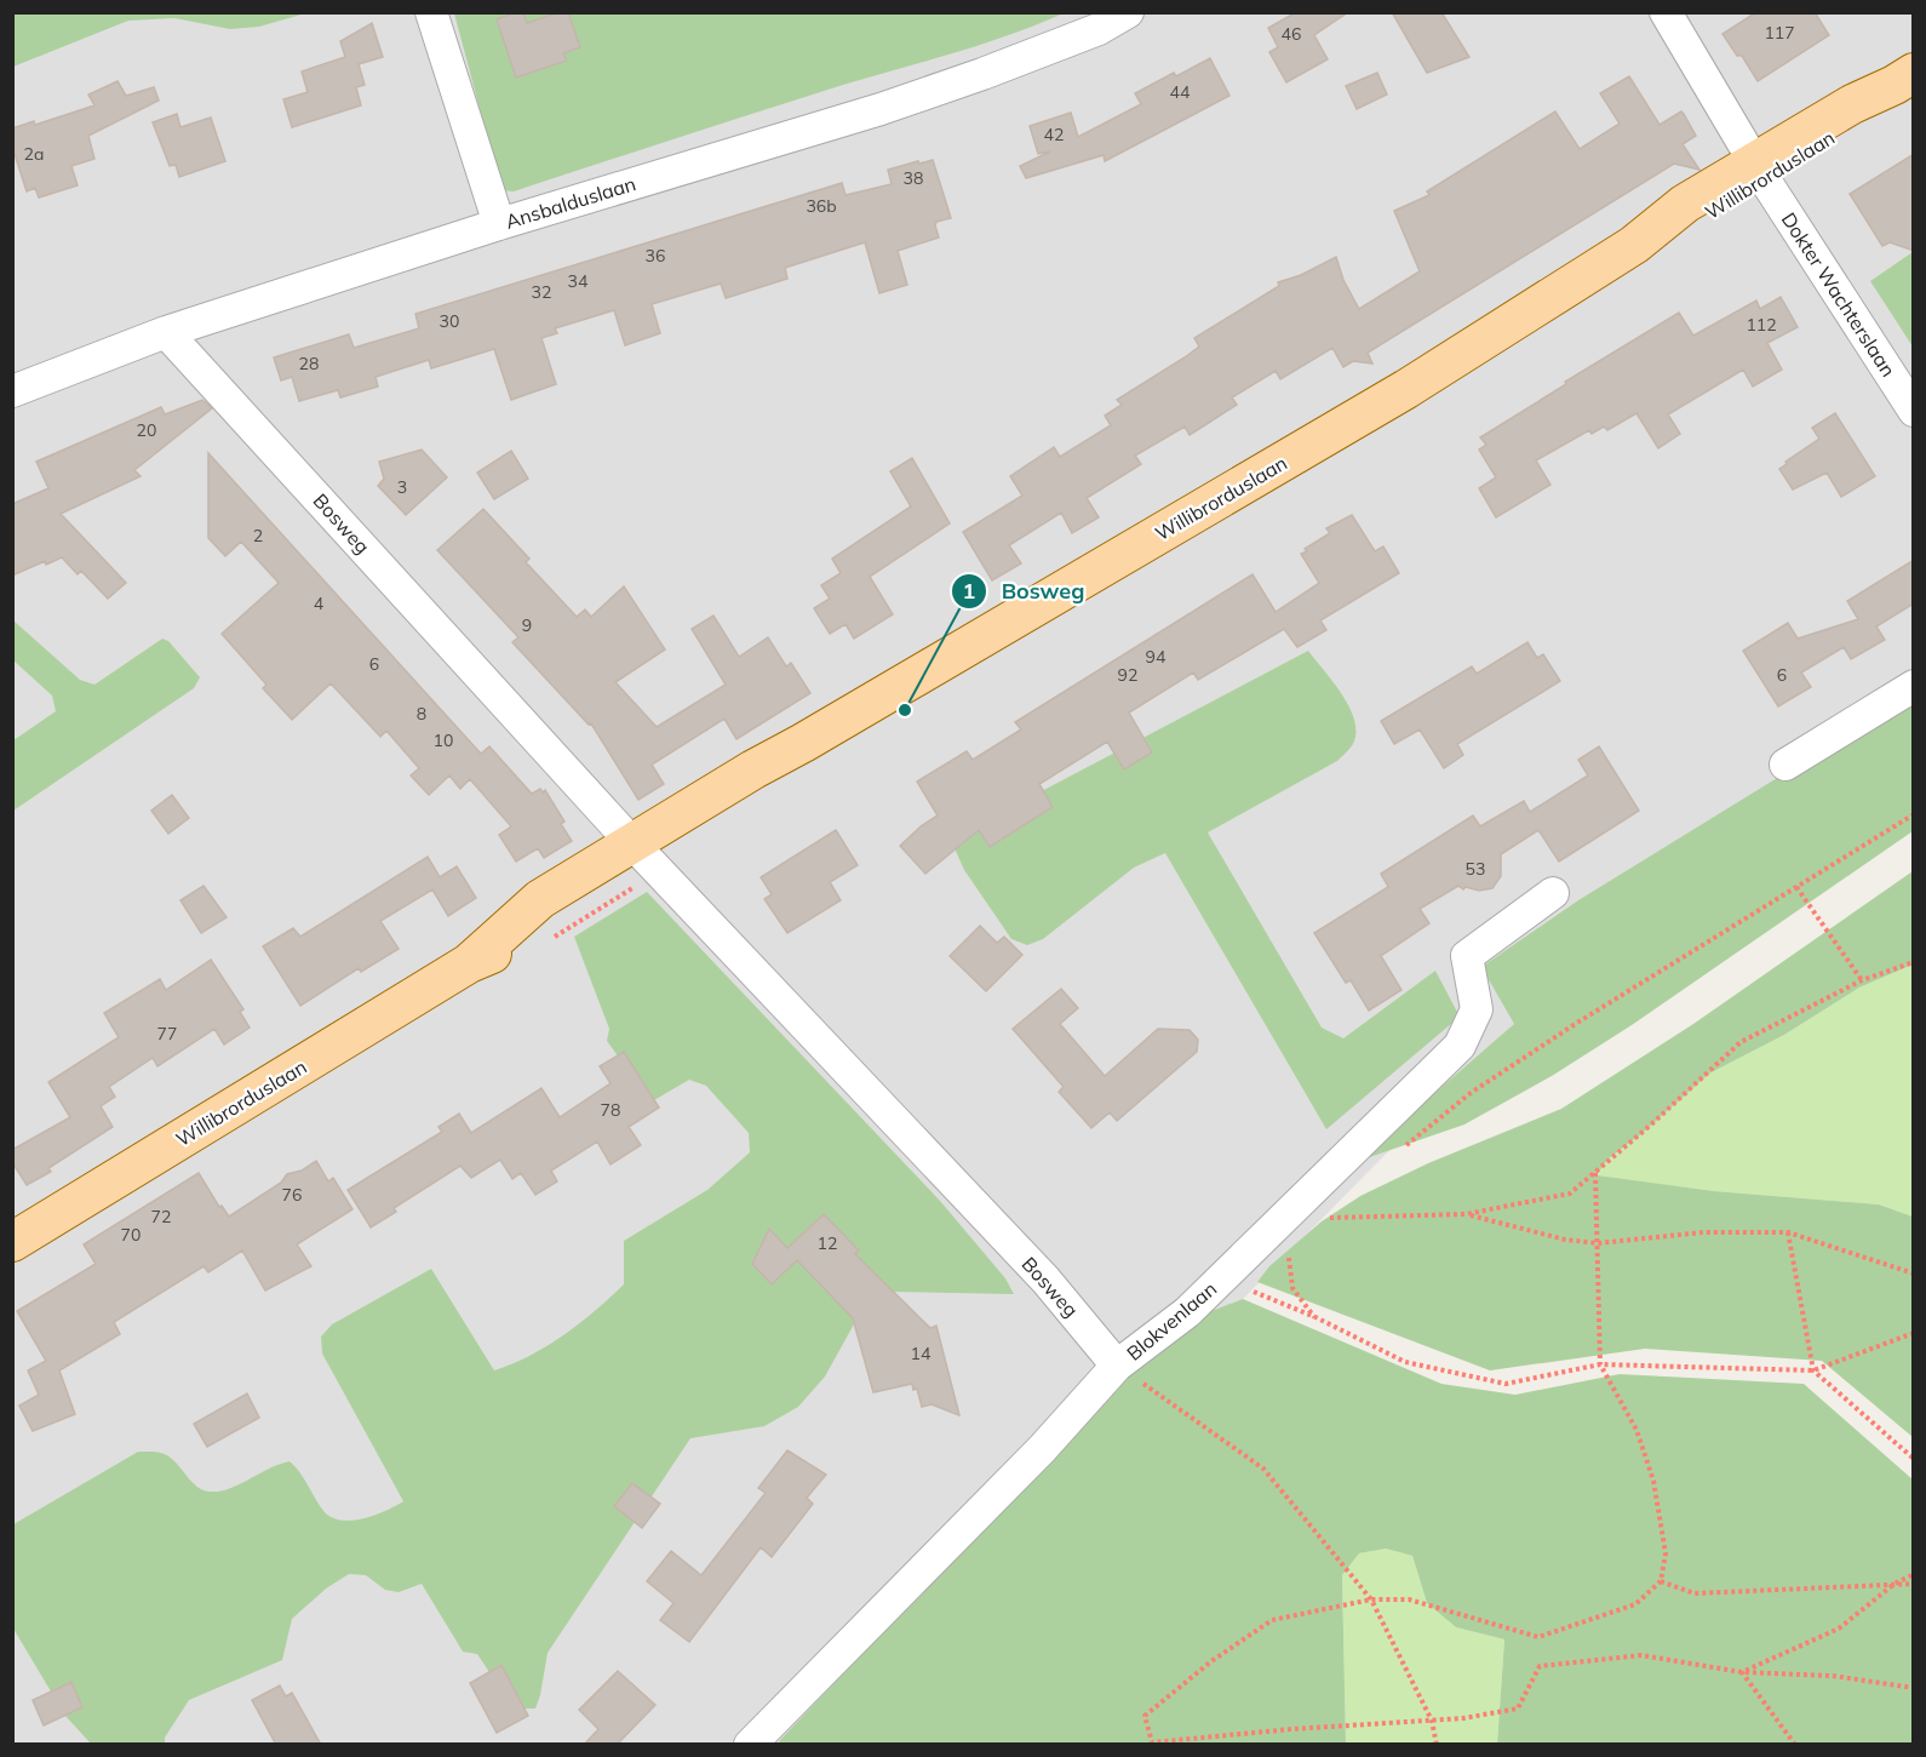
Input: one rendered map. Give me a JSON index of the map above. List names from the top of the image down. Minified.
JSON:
{"streets":{"main road":["Willibrorduslaan"],"street":["Ansbalduslaan","Dokter Wachterslaan","Bosweg","Blokvenlaan"]},"crossings":[["Willibrorduslaan","Dokter Wachterslaan"],["Willibrorduslaan","Bosweg"],["Ansbalduslaan","Bosweg"],["Bosweg","Blokvenlaan"]],"places":["Bosweg"],"house_numbers":["117","46","44","42","2a","38","36b","36","34","32","30","112","28","20","3","2","4","9","94","6","92","6","8","10","53","77","78","76","72","70","12","14"]}
